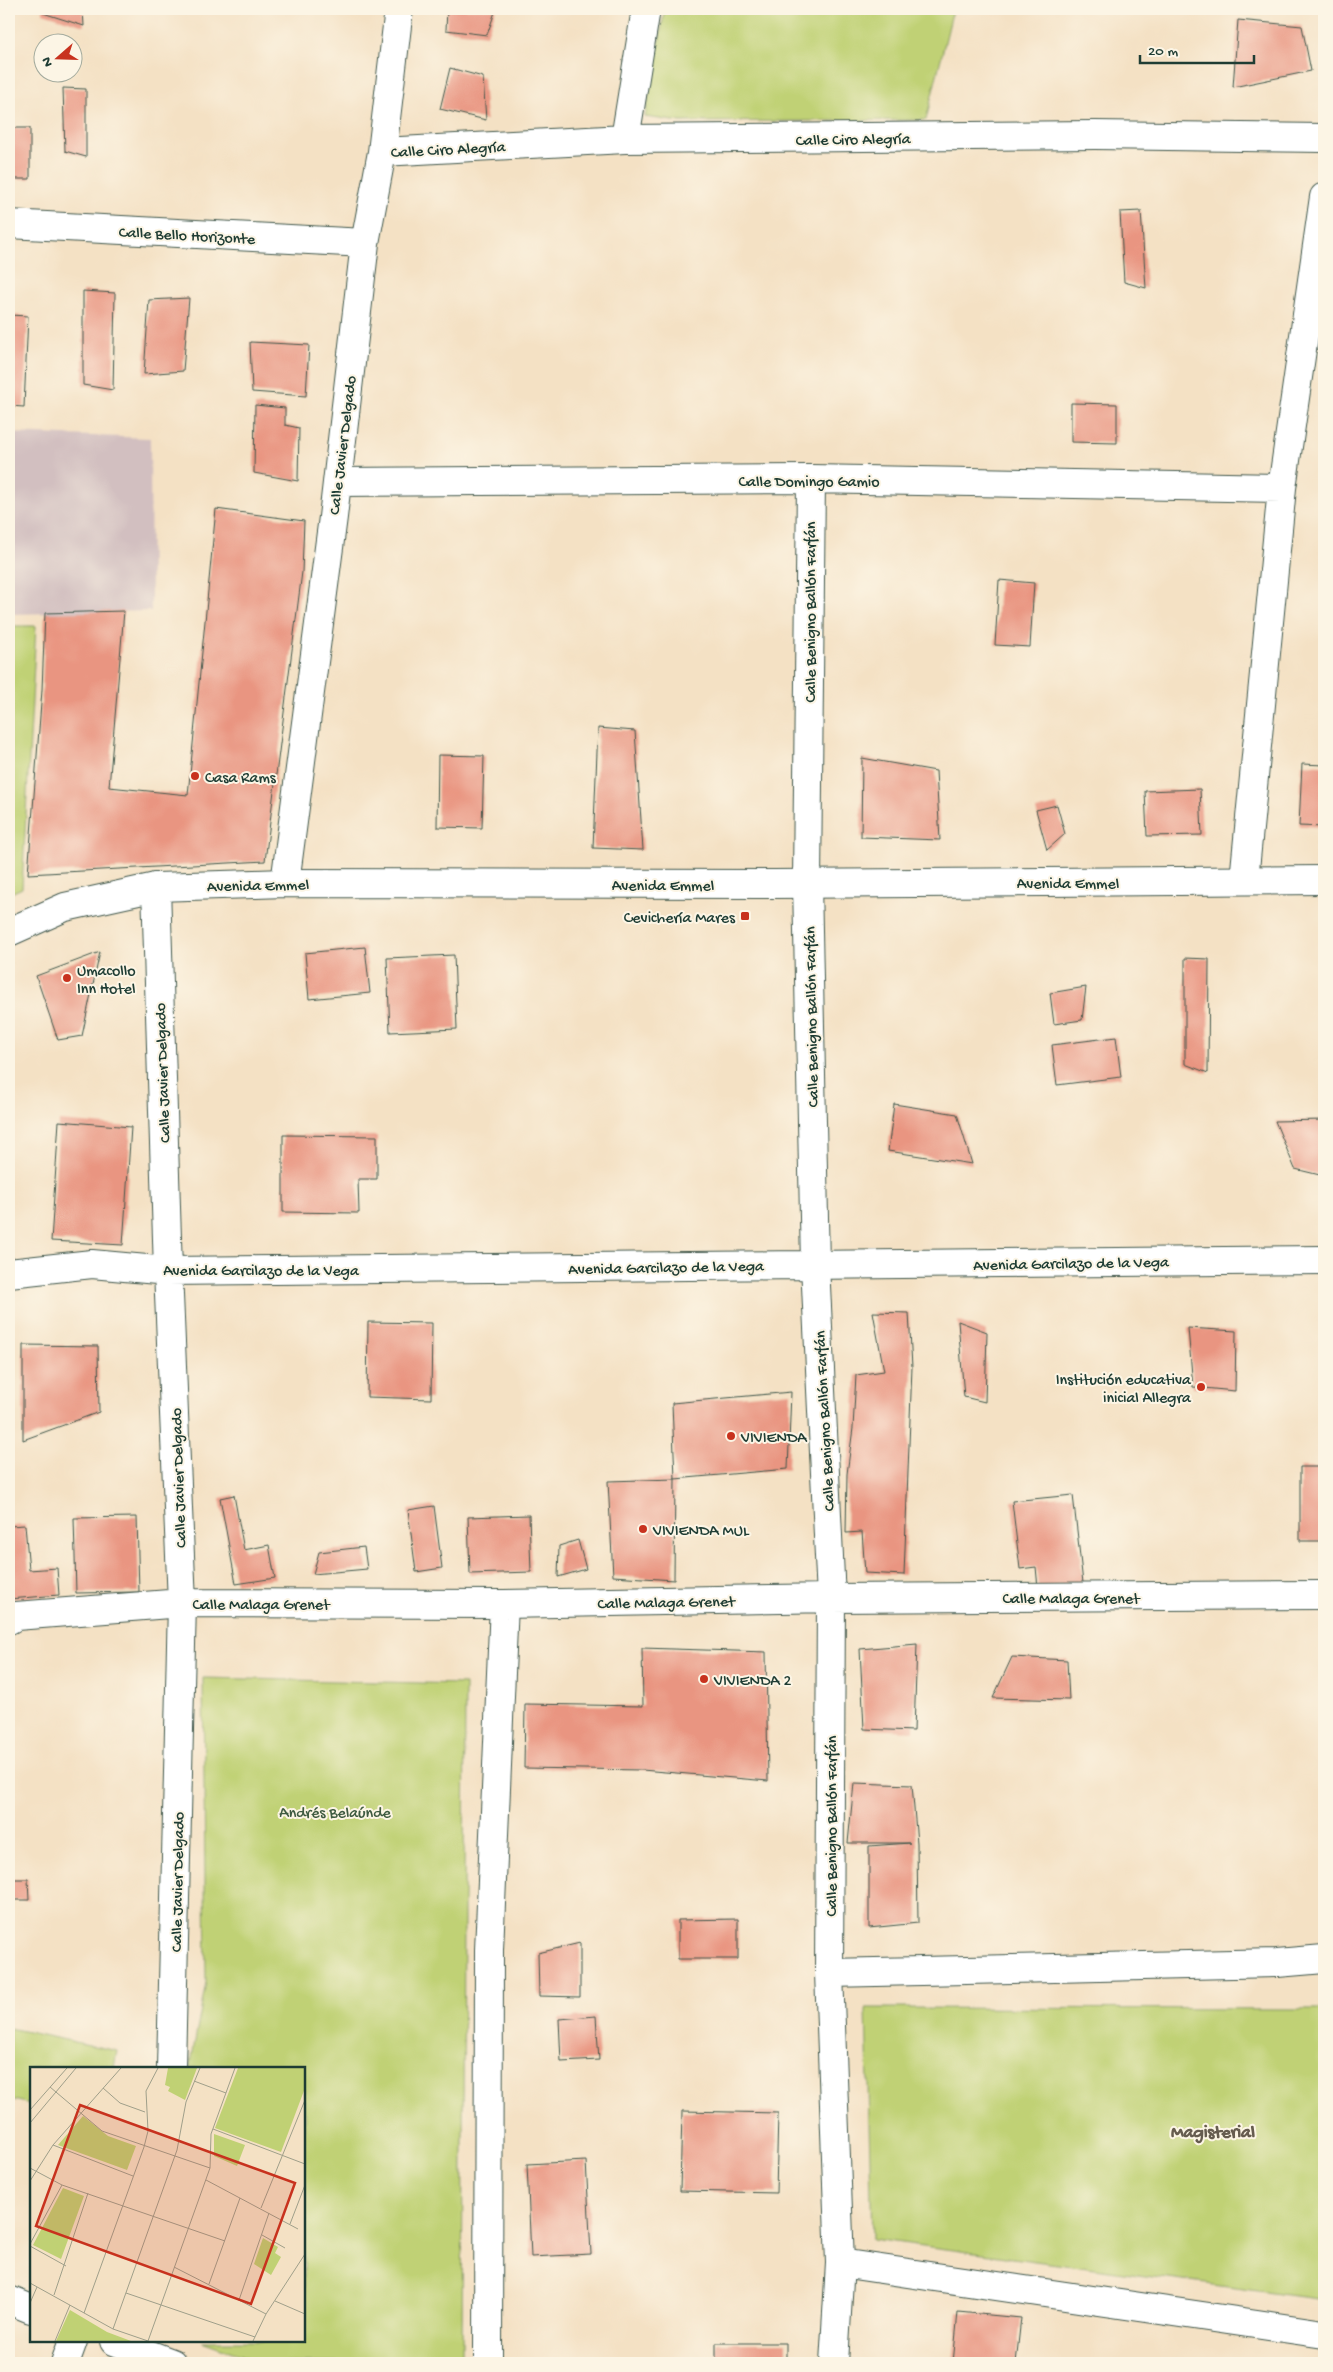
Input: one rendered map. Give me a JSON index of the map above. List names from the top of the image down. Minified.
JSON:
{"streets":{"street":["Calle Ciro Alegría","Calle Bello Horizonte","Calle Javier Delgado","Calle Domingo Gamio","Calle Benigno Ballón Farfán","Avenida Emmel","Avenida Garcilazo de la Vega","Calle Malaga Grenet"]},"crossings":[["Calle Ciro Alegría","Calle Javier Delgado"],["Calle Bello Horizonte","Calle Javier Delgado"],["Calle Javier Delgado","Calle Domingo Gamio"],["Calle Javier Delgado","Avenida Emmel"],["Calle Javier Delgado","Avenida Garcilazo de la Vega"],["Calle Javier Delgado","Calle Malaga Grenet"],["Calle Domingo Gamio","Calle Benigno Ballón Farfán"],["Calle Benigno Ballón Farfán","Avenida Emmel"],["Calle Benigno Ballón Farfán","Avenida Garcilazo de la Vega"],["Calle Benigno Ballón Farfán","Calle Malaga Grenet"]],"districts":["Magisterial"],"parks":["Andrés Belaúnde"],"places":{"other":["Casa Rams","Umacollo Inn Hotel","Institución educativa inicial Allegra","VIVIENDA","VIVIENDA MUL","VIVIENDA 2"],"transit":["Cevichería Mares"]},"scale_bar":"20 m","north":"left"}
